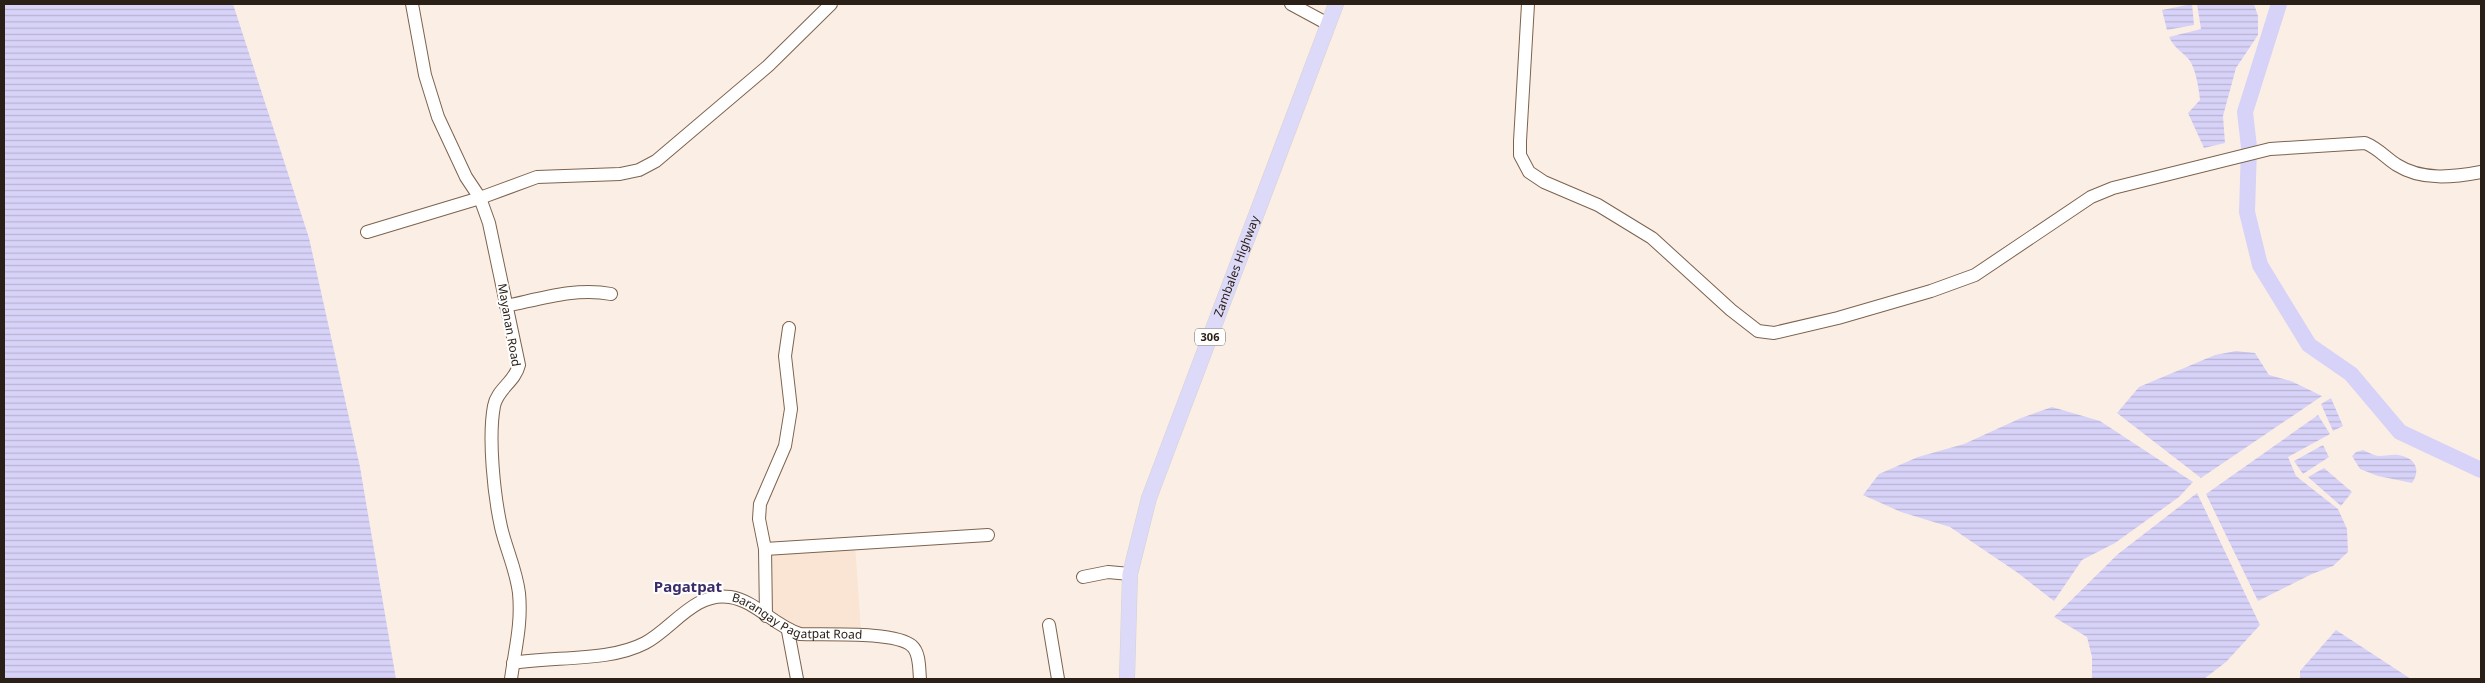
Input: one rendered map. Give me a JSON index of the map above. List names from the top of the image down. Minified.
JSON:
{"streets":{"main road":["Zambales Highway","306"],"street":["Mayanan Road","Barangay Pagatpat Road"]},"crossings":[["Mayanan Road","Barangay Pagatpat Road"]],"districts":["Pagatpat"]}
